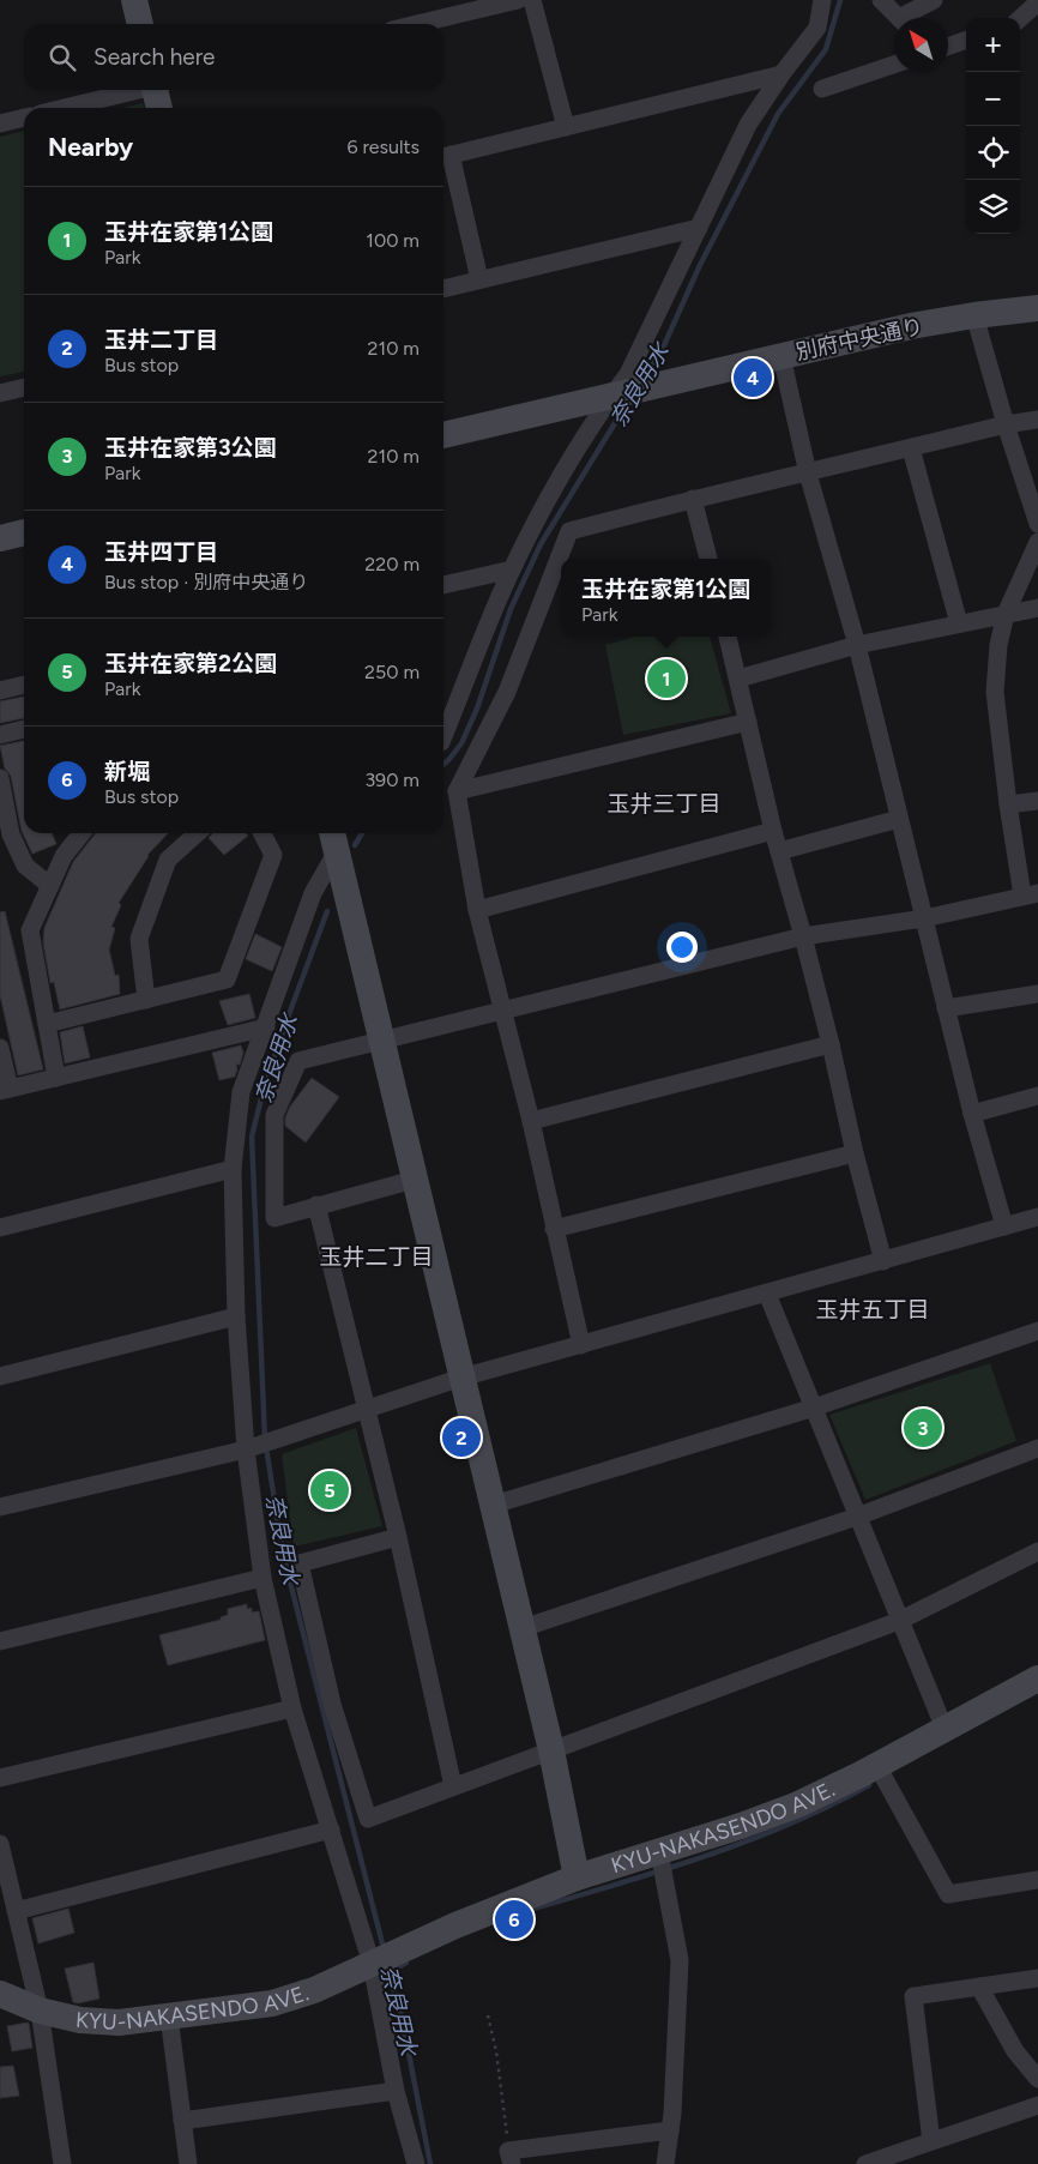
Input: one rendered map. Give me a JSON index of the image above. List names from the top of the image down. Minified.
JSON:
{"streets":{"street":["別府中央通り","KYU-NAKASENDO AVE."]},"districts":["玉井三丁目","玉井二丁目","玉井五丁目"],"water":["奈良用水"],"north":"top left","page":{"map_buttons":["+","−"],"search":"Search here","heading":["Nearby","6 results"],"list":[{"mark":"1","name":"玉井在家第1公園","note":"Park","value":"100 m"},{"mark":"2","name":"玉井二丁目","note":"Bus stop","value":"210 m"},{"mark":"3","name":"玉井在家第3公園","note":"Park","value":"210 m"},{"mark":"4","name":"玉井四丁目","note":"Bus stop · 別府中央通り","value":"220 m"},{"mark":"5","name":"玉井在家第2公園","note":"Park","value":"250 m"},{"mark":"6","name":"新堀","note":"Bus stop","value":"390 m"}],"pins":["4","1","3","2","5","6"],"popup":["玉井在家第1公園","Park"]}}
